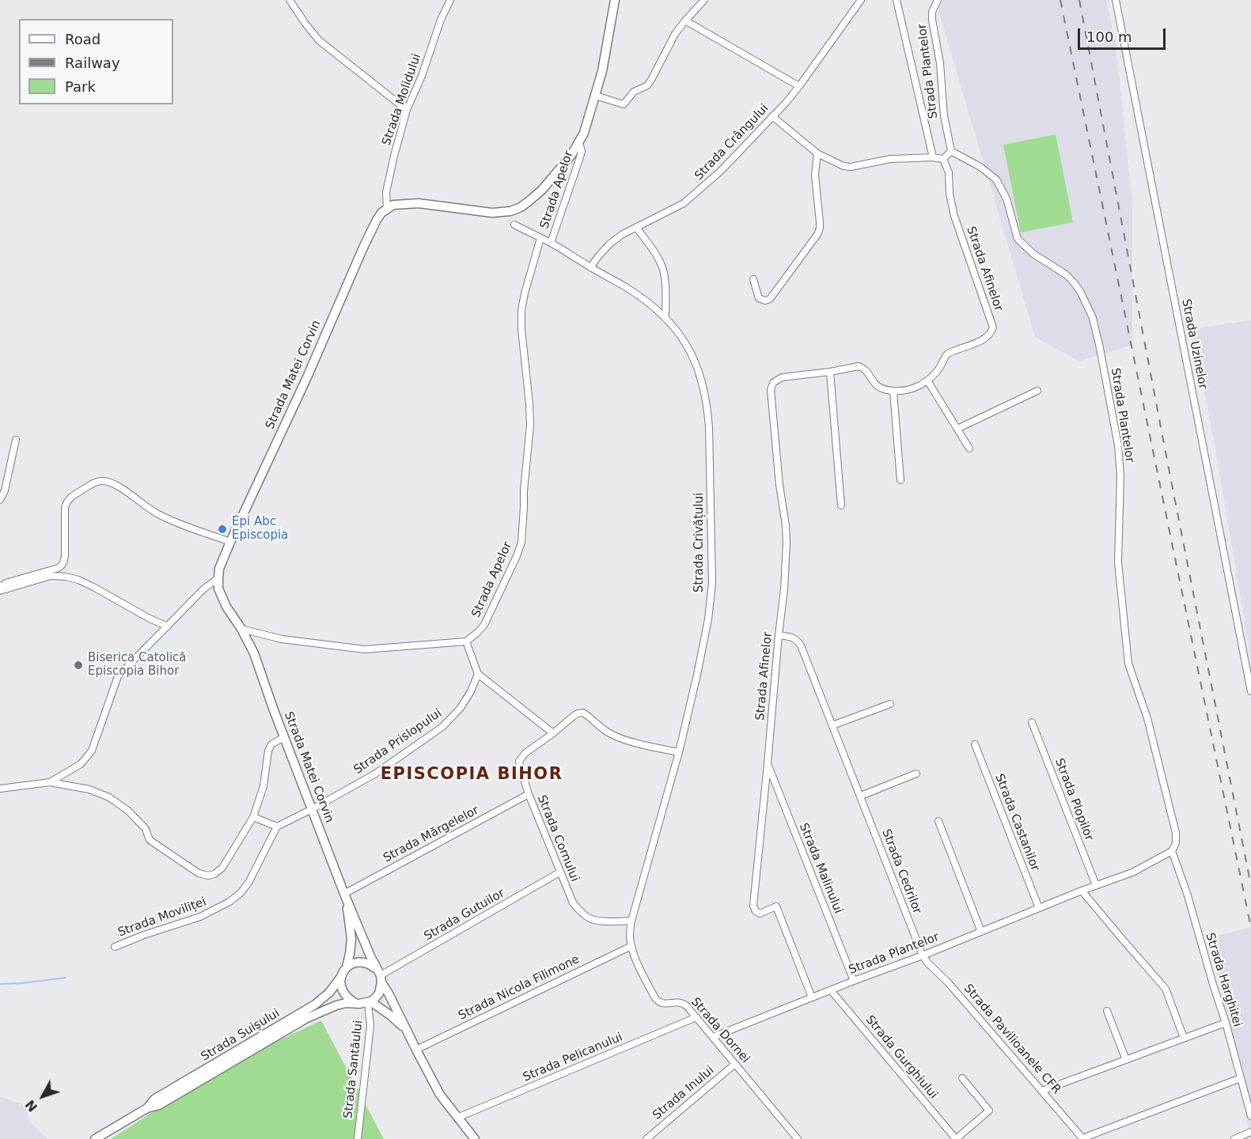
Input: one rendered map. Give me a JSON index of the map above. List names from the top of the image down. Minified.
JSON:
{"streets":{"main road":["Strada Matei Corvin","Strada Suișului"],"street":["Strada Plantelor","Strada Molidului","Strada Crângului","Strada Apelor","Strada Afinelor","Strada Uzinelor","Strada Crivățului","Strada Prislopului","Strada Plopilor","Strada Castanilor","Strada Mărgelelor","Strada Cornului","Strada Malinului","Strada Cedrilor","Strada Gutuilor","Strada Moviliței","Strada Harghitei","Strada Nicola Filimone","Strada Dornei","Strada Pavilioanele CFR","Strada Pelicanului","Strada Gurghiului","Strada Santăului","Strada Inului"]},"crossings":[["Strada Plantelor","Strada Afinelor"],["Strada Plantelor","Strada Plopilor"],["Strada Plantelor","Strada Castanilor"],["Strada Plantelor","Strada Malinului"],["Strada Plantelor","Strada Cedrilor"],["Strada Plantelor","Strada Harghitei"],["Strada Plantelor","Strada Dornei"],["Strada Plantelor","Strada Pavilioanele CFR"],["Strada Plantelor","Strada Gurghiului"],["Strada Molidului","Strada Matei Corvin"],["Strada Crângului","Strada Crivățului"],["Strada Apelor","Strada Crivățului"],["Strada Afinelor","Strada Malinului"],["Strada Afinelor","Strada Cedrilor"],["Strada Matei Corvin","Strada Prislopului"],["Strada Matei Corvin","Strada Mărgelelor"],["Strada Matei Corvin","Strada Gutuilor"],["Strada Matei Corvin","Strada Nicola Filimone"],["Strada Matei Corvin","Strada Suișului"],["Strada Matei Corvin","Strada Pelicanului"],["Strada Matei Corvin","Strada Santăului"],["Strada Crivățului","Strada Cornului"],["Strada Crivățului","Strada Nicola Filimone"],["Strada Crivățului","Strada Dornei"],["Strada Mărgelelor","Strada Cornului"],["Strada Cornului","Strada Gutuilor"],["Strada Cedrilor","Strada Pavilioanele CFR"],["Strada Gutuilor","Strada Suișului"],["Strada Gutuilor","Strada Santăului"],["Strada Nicola Filimone","Strada Dornei"],["Strada Dornei","Strada Pelicanului"],["Strada Dornei","Strada Inului"],["Strada Suișului","Strada Santăului"]],"districts":["EPISCOPIA BIHOR"],"places":["Epi Abc Episcopia","Biserica Catolică Episcopia Bihor"],"legend":["Road","Railway","Park"],"scale_bar":"100 m","north":"bottom left"}
